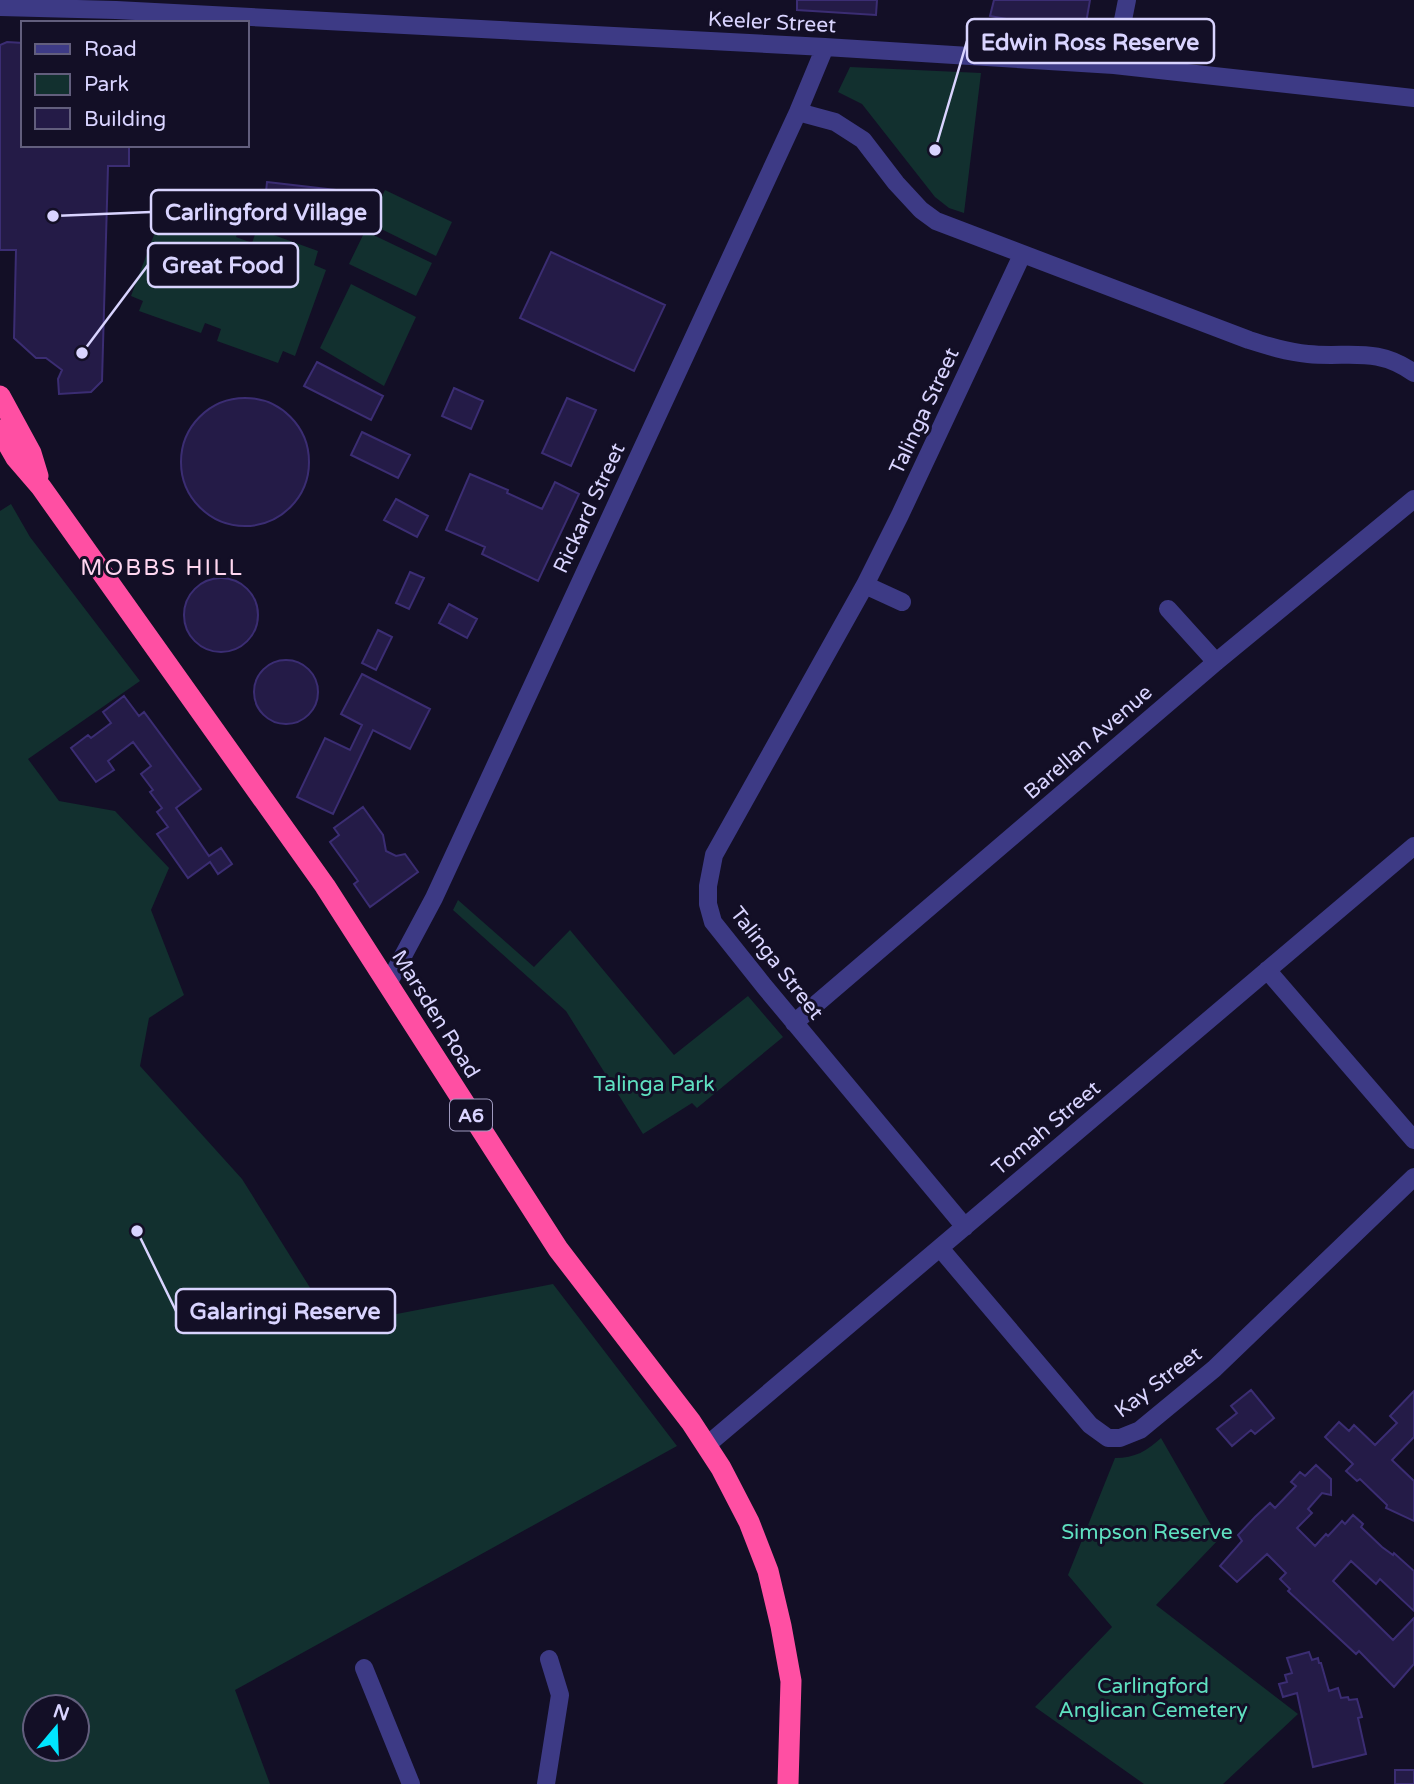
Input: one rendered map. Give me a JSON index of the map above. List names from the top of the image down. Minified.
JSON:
{"streets":{"highway":["Marsden Road","A6"],"street":["Keeler Street","Talinga Street","Rickard Street","Barellan Avenue","Tomah Street","Kay Street"]},"crossings":[["Keeler Street","Rickard Street"],["Talinga Street","Barellan Avenue"],["Talinga Street","Tomah Street"],["Rickard Street","Marsden Road"],["Marsden Road","Tomah Street"],["Tomah Street","Kay Street"]],"districts":["MOBBS HILL"],"parks":["Talinga Park","Simpson Reserve","Carlingford Anglican Cemetery"],"places":["Edwin Ross Reserve","Carlingford Village","Great Food","Galaringi Reserve"],"legend":["Road","Park","Building"],"north":"top"}
